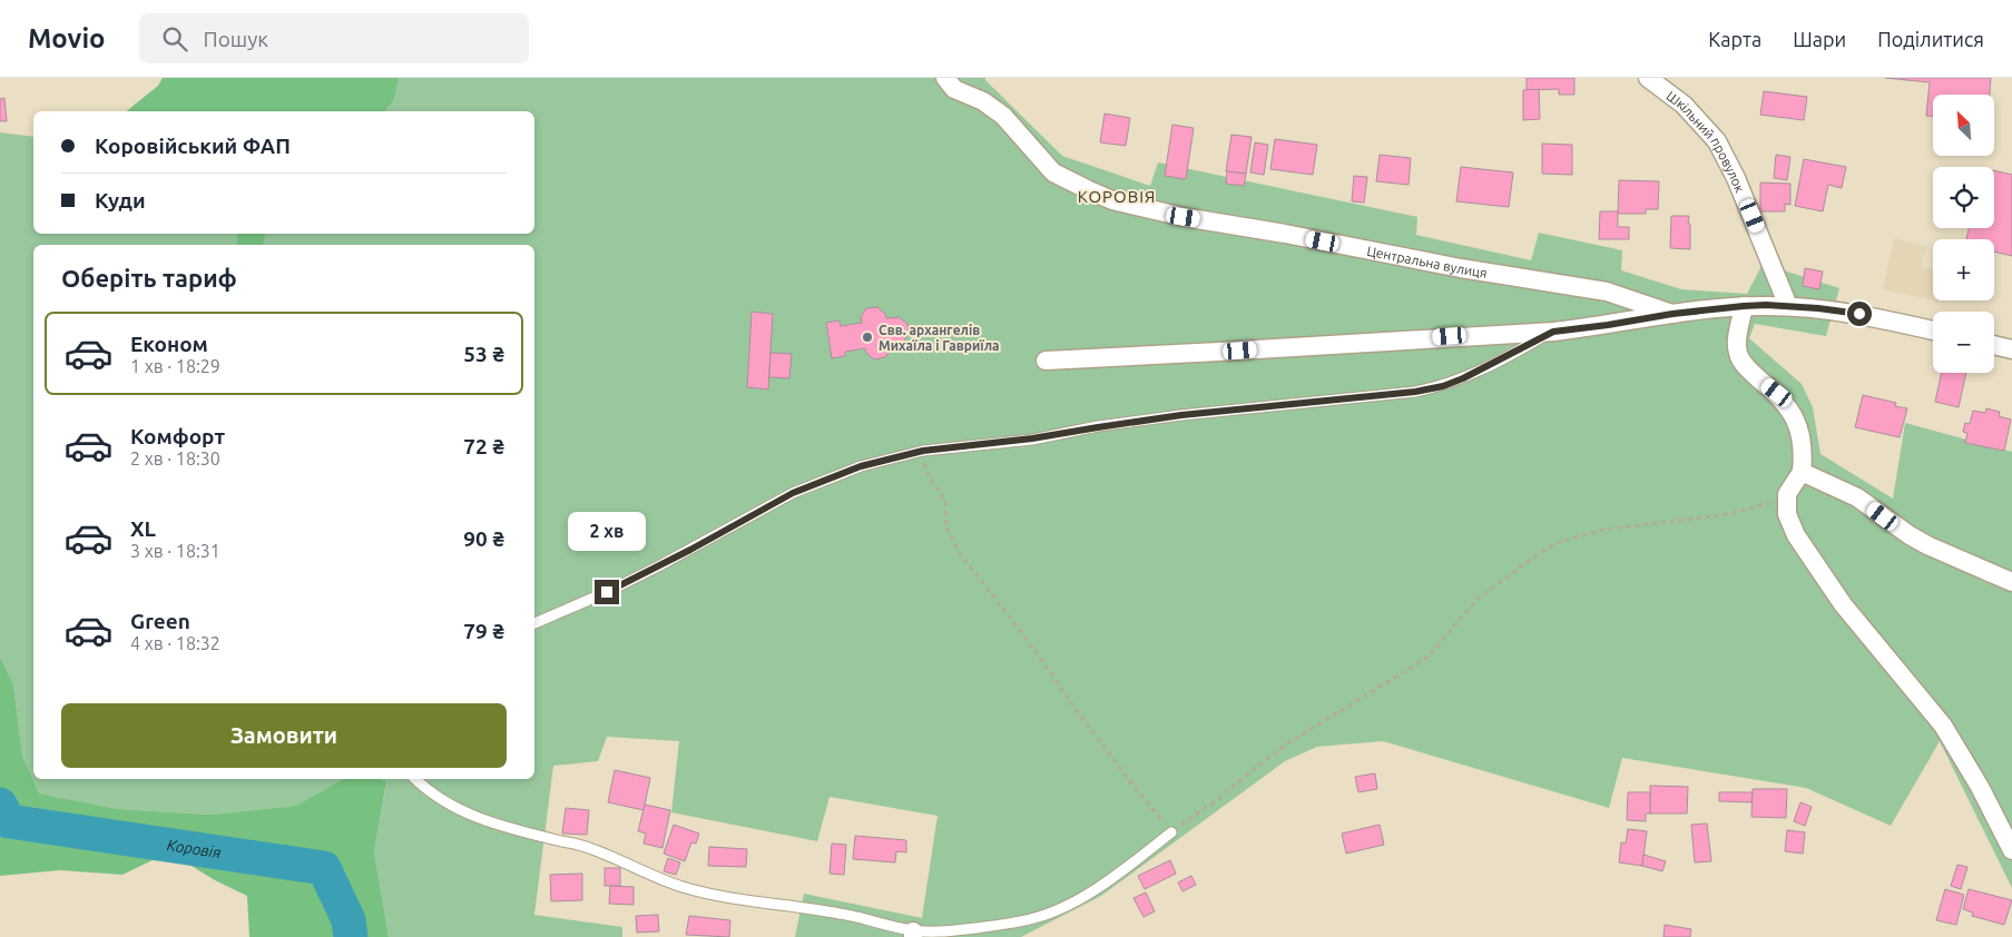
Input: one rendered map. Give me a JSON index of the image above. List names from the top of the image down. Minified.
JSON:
{"streets":{"street":["Шкільний провулок","Центральна вулиця"]},"crossings":[["Шкільний провулок","Центральна вулиця"]],"districts":["КОРОВІЯ"],"water":["Коровія"],"places":["Свв. архангелів Михаїла і Гавриїла"],"north":"top left","page":{"header":"Movio","search":"Пошук","nav":["Карта","Шари","Поділитися"],"map_buttons":["+","−"],"banner":["Коровійський ФАП","Куди"],"heading":"Оберіть тариф","list":[{"name":"Економ","note":"1 хв · 18:29","value":"53 ₴"},{"name":"Комфорт","note":"2 хв · 18:30","value":"72 ₴"},{"name":"XL","note":"3 хв · 18:31","value":"90 ₴"},{"name":"Green","note":"4 хв · 18:32","value":"79 ₴"}],"bubble":"2 хв","buttons":"Замовити"}}
